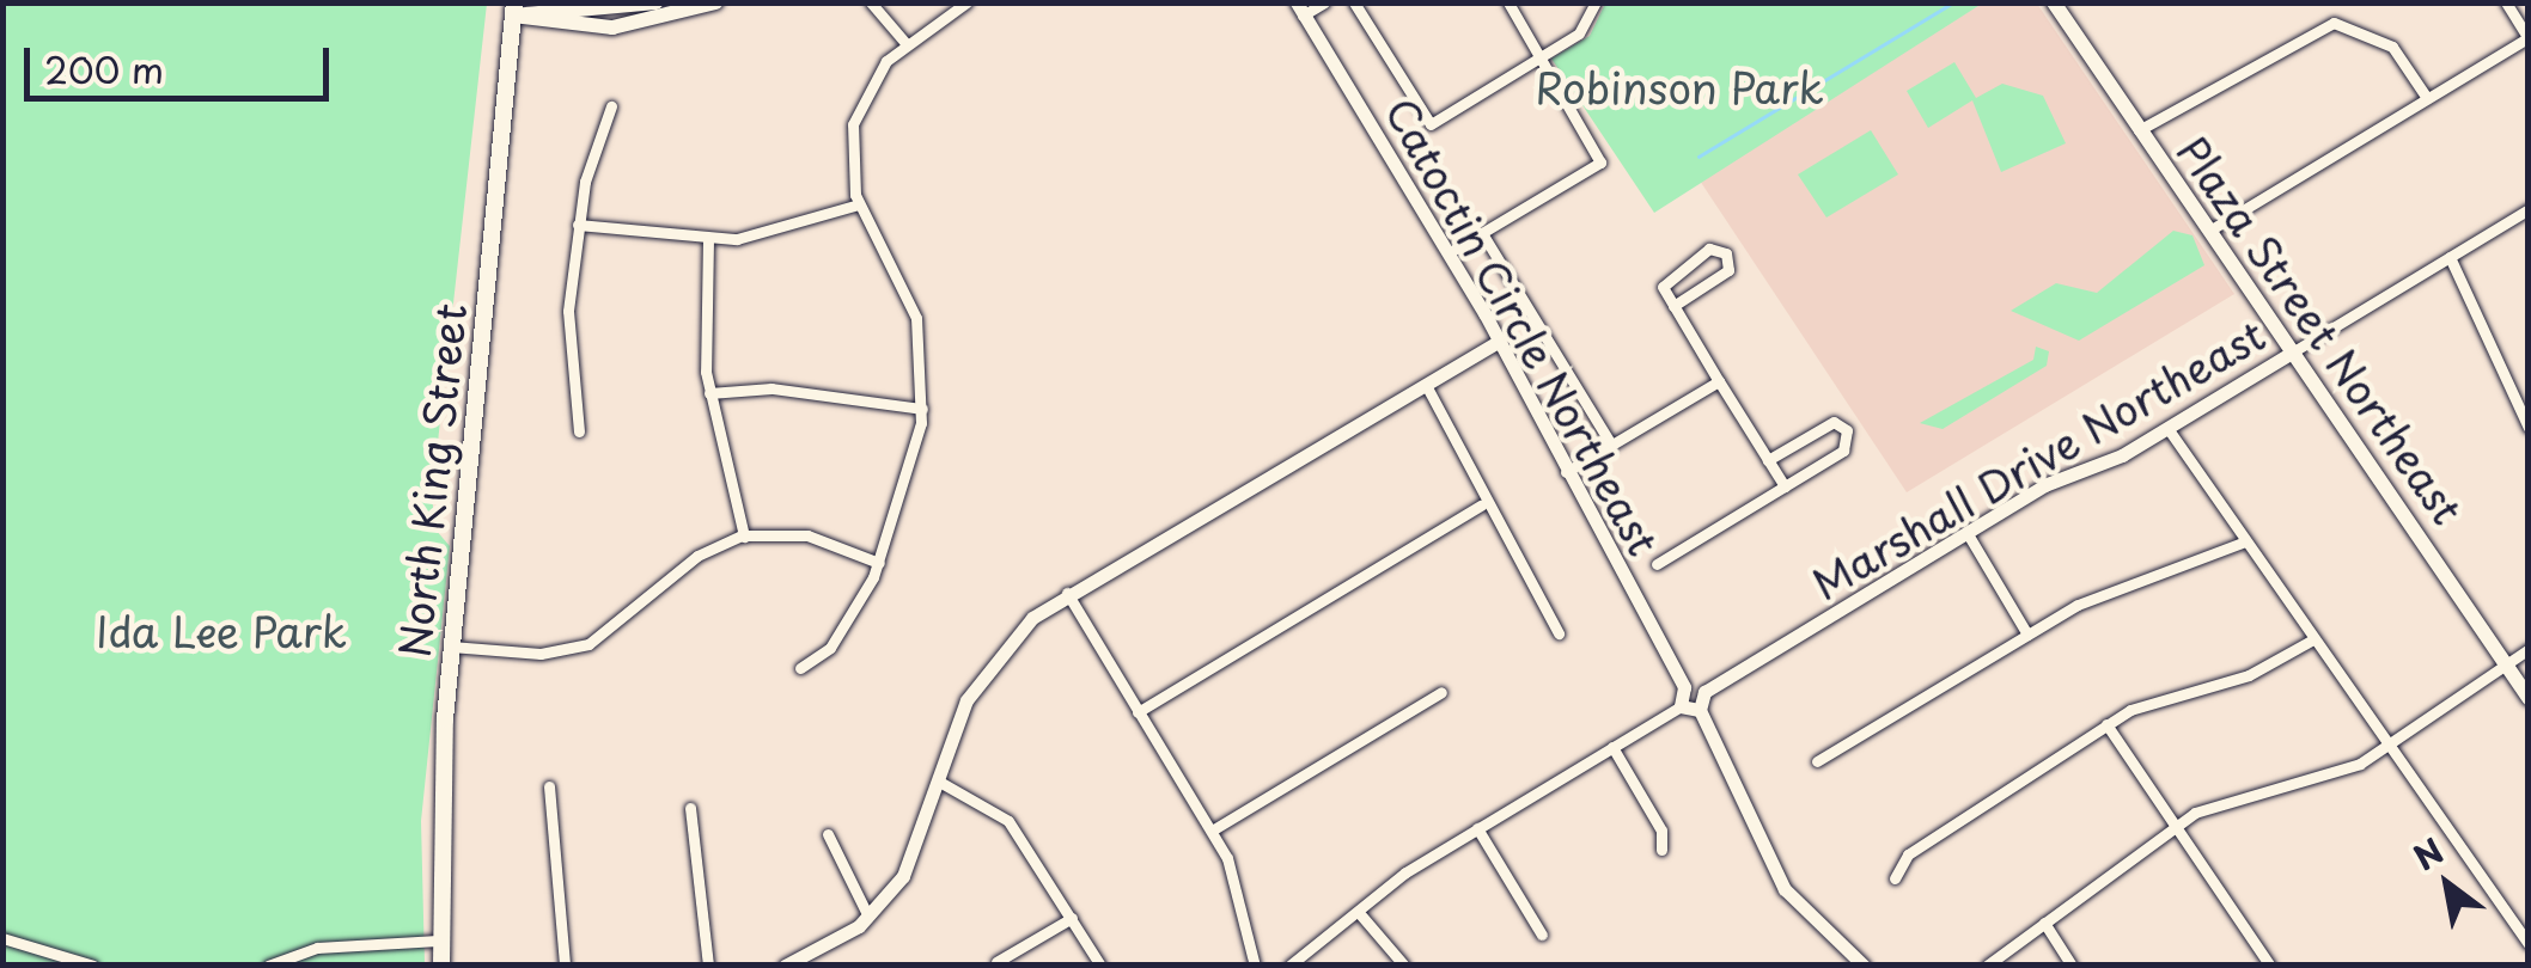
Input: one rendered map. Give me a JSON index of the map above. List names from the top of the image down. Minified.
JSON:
{"streets":{"main road":["Plaza Street Northeast","North King Street"],"street":["Catoctin Circle Northeast","Marshall Drive Northeast"]},"crossings":[["Plaza Street Northeast","Marshall Drive Northeast"]],"parks":["Robinson Park","Ida Lee Park"],"scale_bar":"200 m","north":"top left"}
